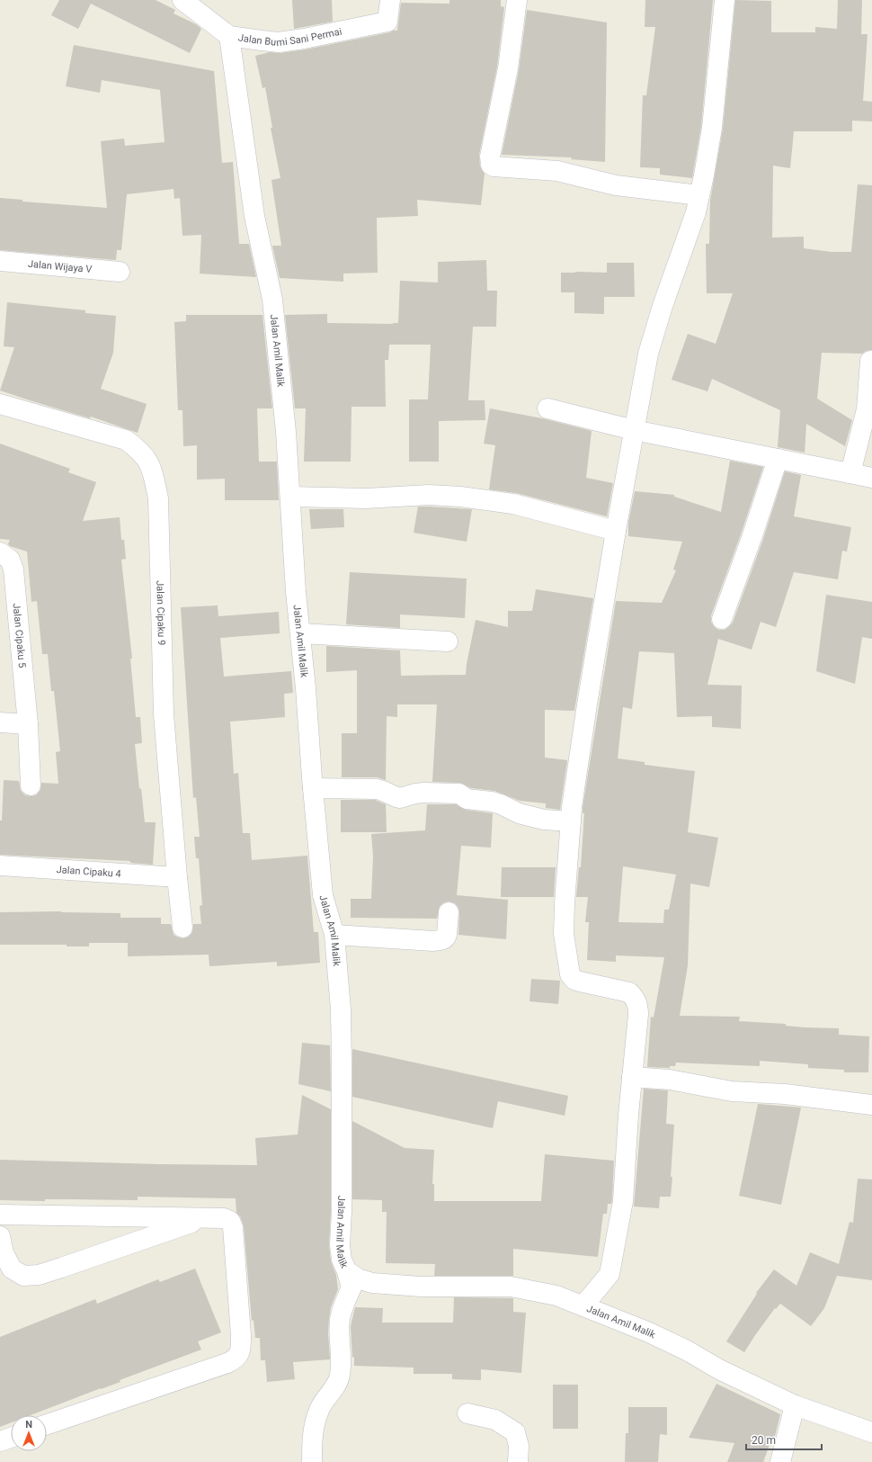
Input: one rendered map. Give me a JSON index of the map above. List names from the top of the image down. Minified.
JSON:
{"streets":{"street":["Jalan Bumi Sani Permai","Jalan Wijaya V","Jalan Amil Malik","Jalan Cipaku 9","Jalan Cipaku 5","Jalan Cipaku 4"]},"crossings":[["Jalan Bumi Sani Permai","Jalan Amil Malik"],["Jalan Cipaku 9","Jalan Cipaku 4"]],"scale_bar":"20 m","north":"top"}
